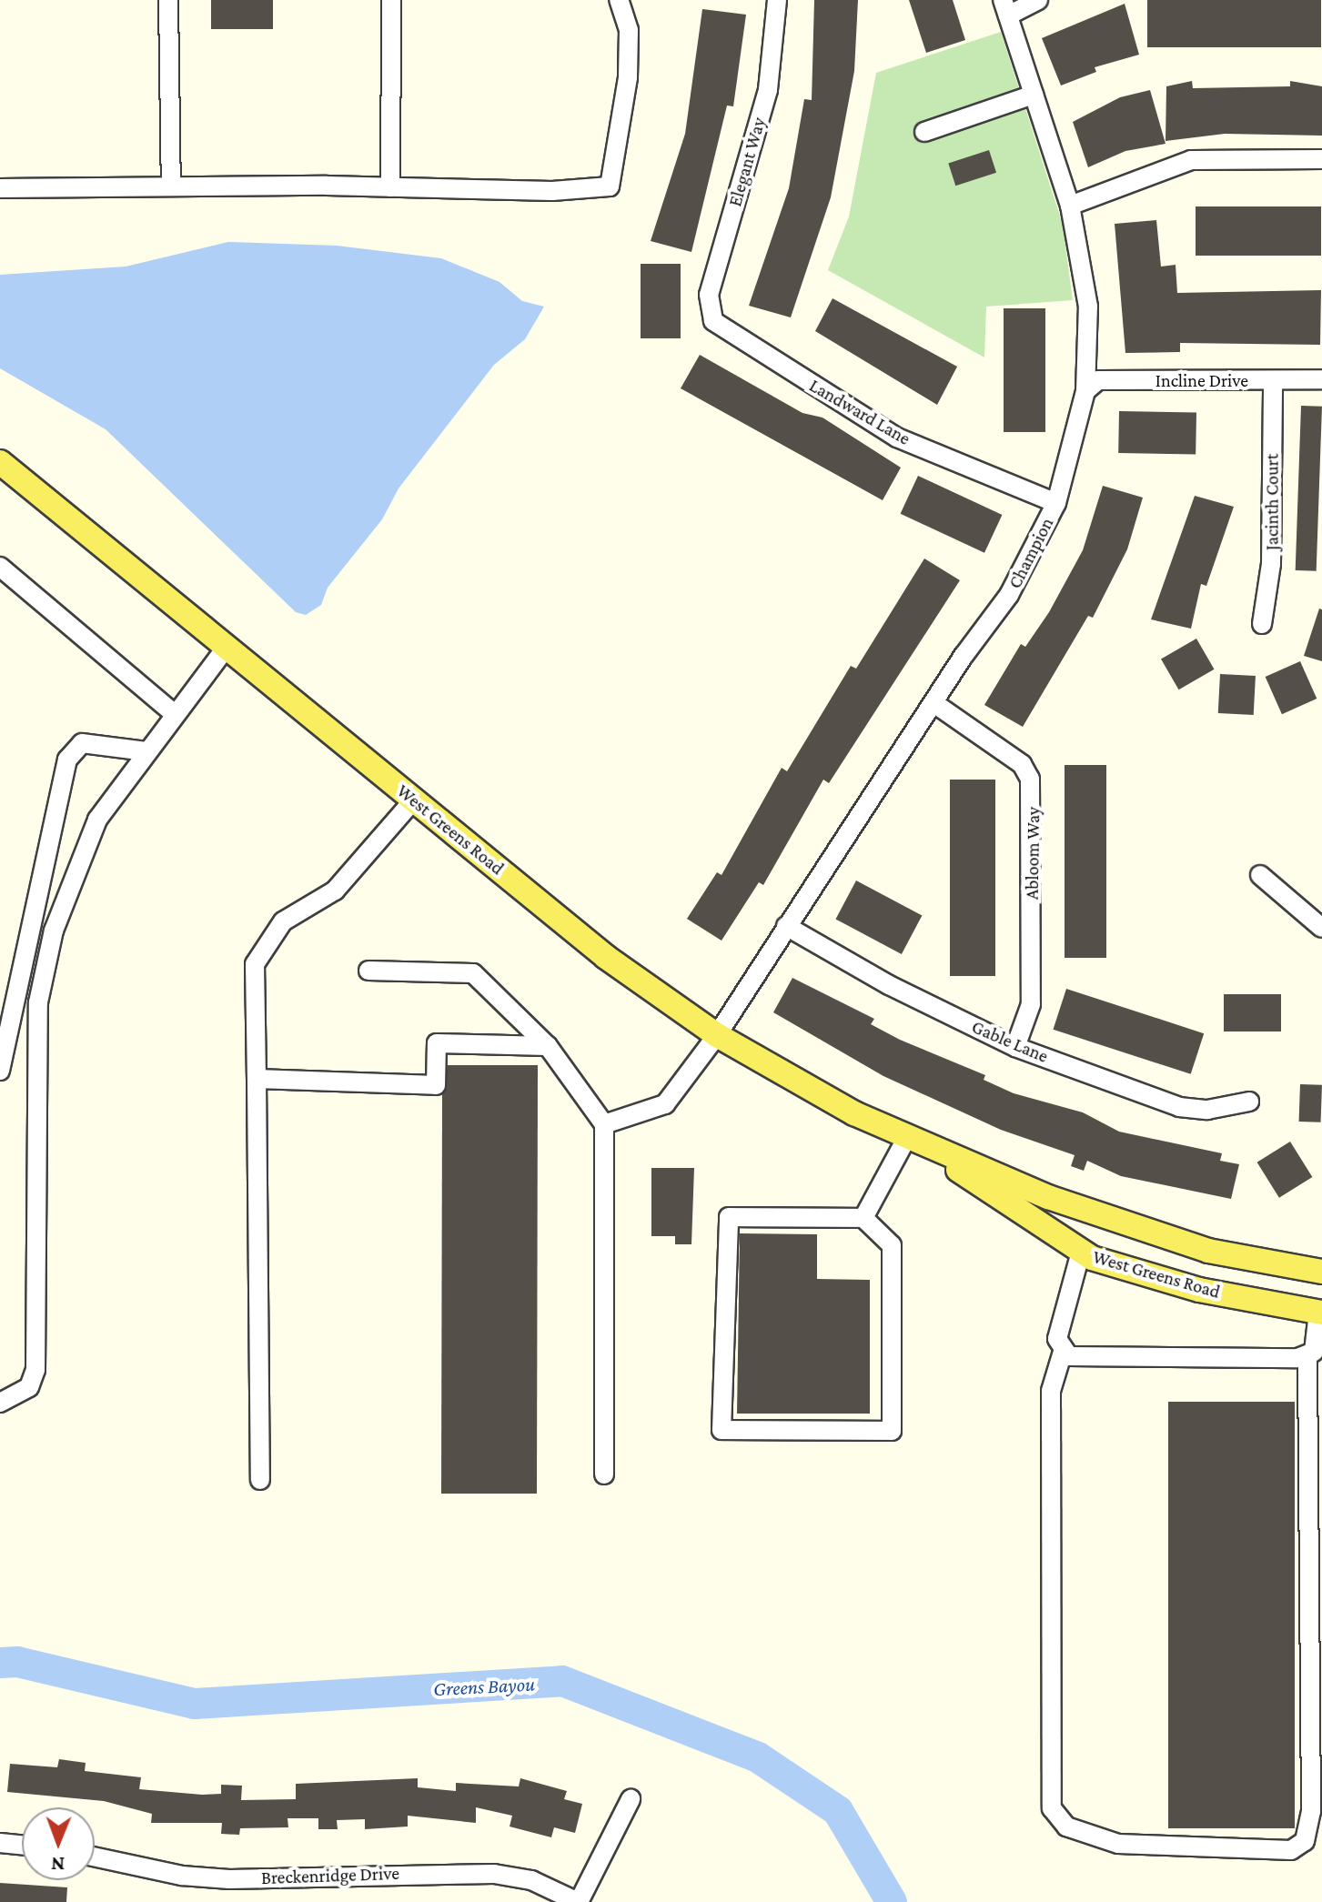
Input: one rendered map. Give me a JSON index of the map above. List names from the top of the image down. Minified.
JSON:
{"streets":{"main road":["West Greens Road"],"street":["Elegant Way","Incline Drive","Landward Lane","Jacinth Court","Champion","Abloom Way","Gable Lane","Breckenridge Drive"]},"crossings":[["Elegant Way","Landward Lane"],["Incline Drive","Jacinth Court"],["Incline Drive","Champion"],["Landward Lane","Champion"],["Champion","West Greens Road"],["Champion","Abloom Way"],["Champion","Gable Lane"],["Abloom Way","Gable Lane"]],"water":["Greens Bayou"],"north":"bottom"}
